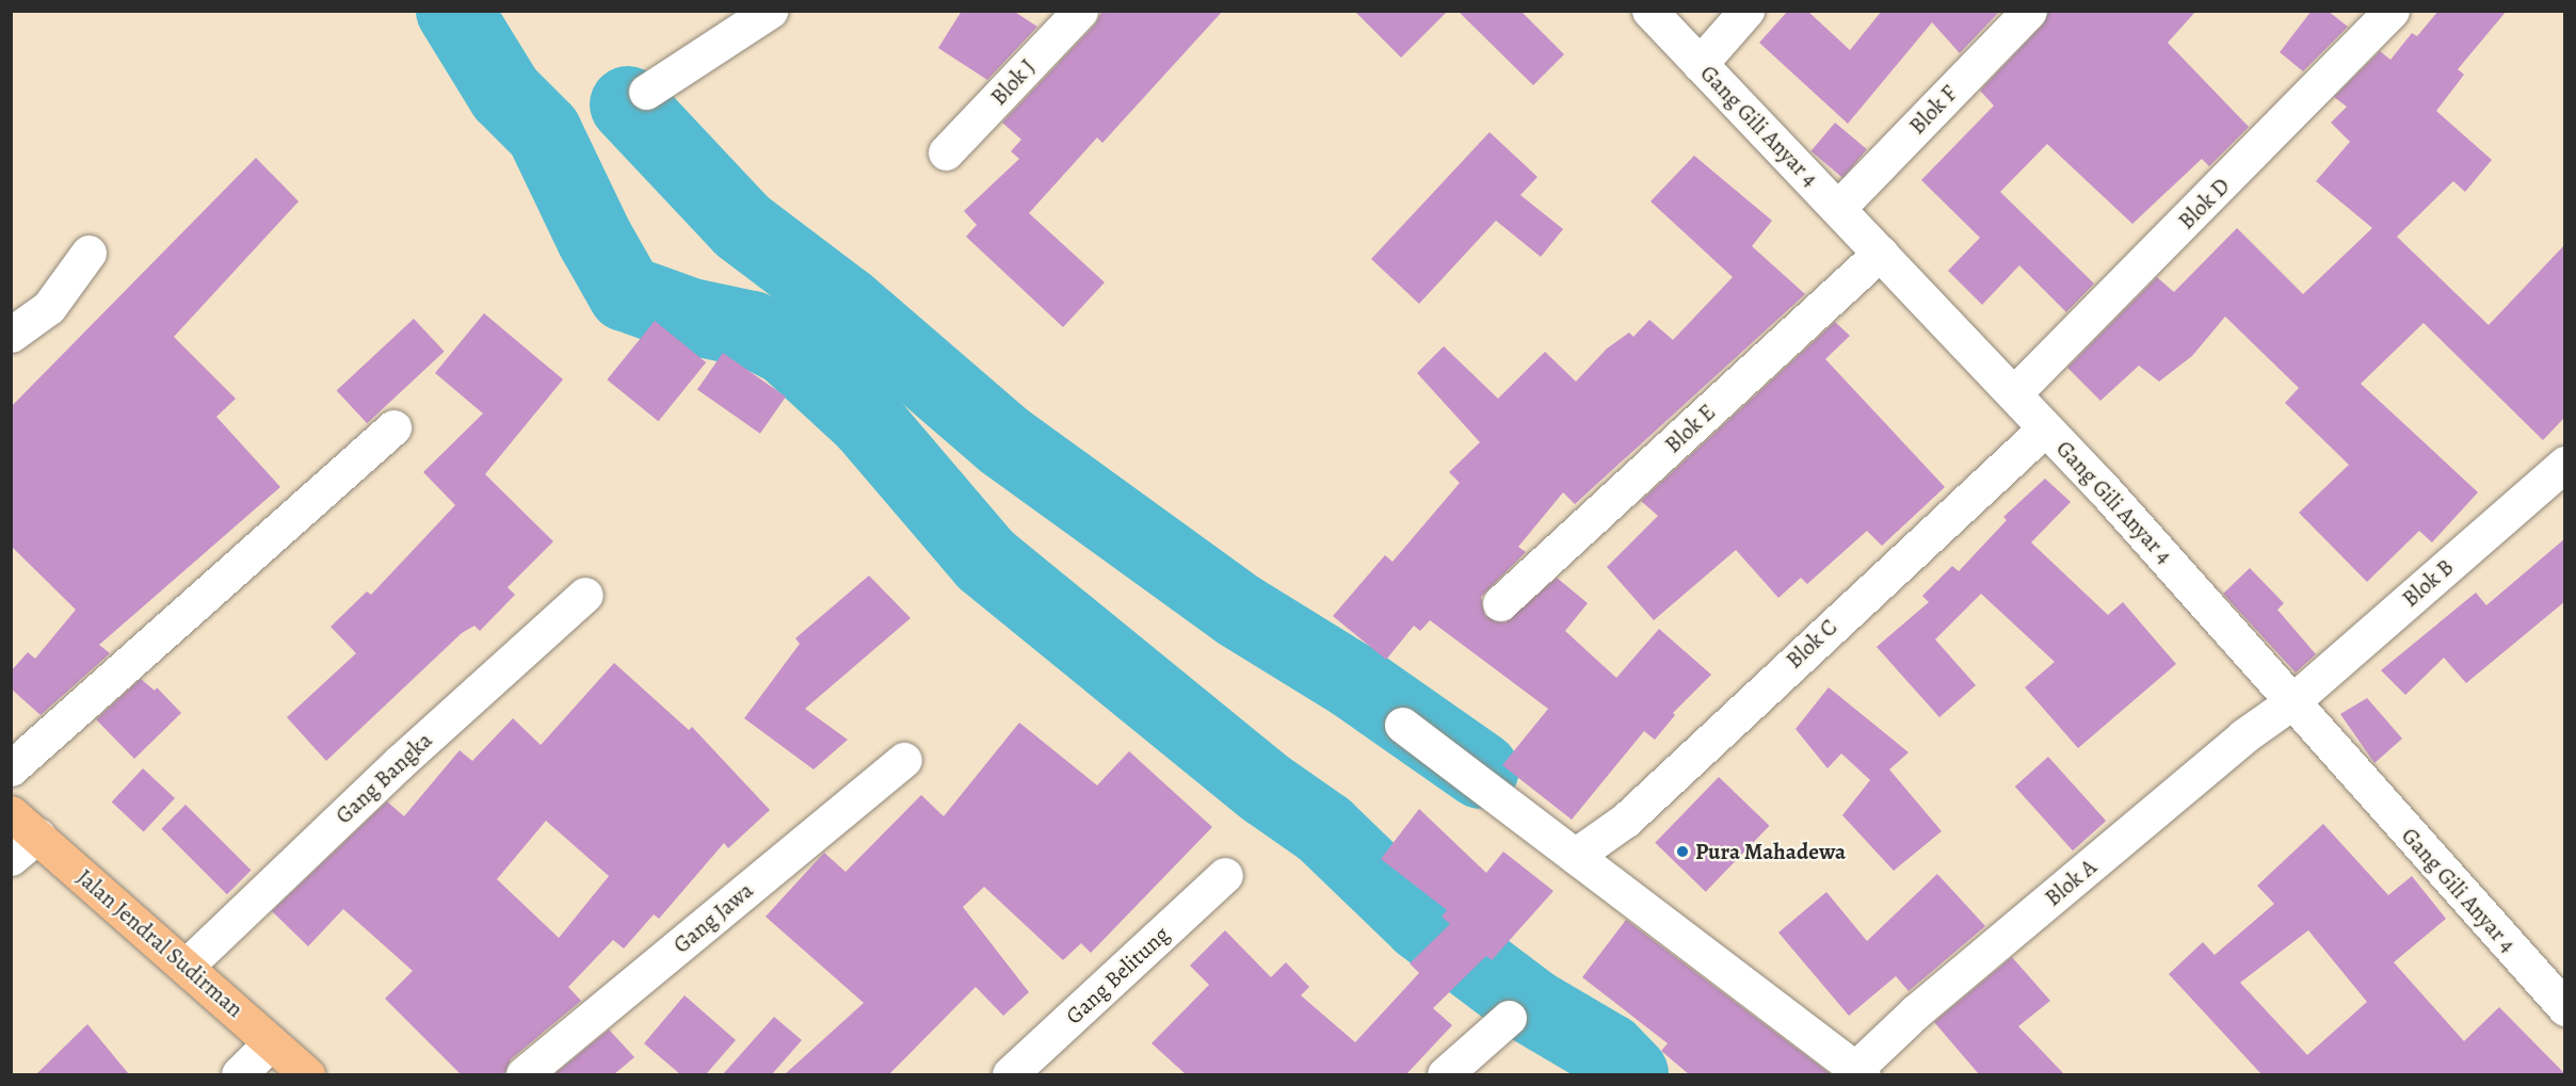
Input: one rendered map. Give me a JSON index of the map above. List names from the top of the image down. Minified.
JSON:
{"streets":{"highway":["Jalan Jendral Sudirman"],"street":["Blok J","Blok F","Gang Gili Anyar 4","Blok D","Blok E","Blok B","Blok C","Gang Bangka","Blok A","Gang Jawa","Gang Belitung"]},"crossings":[["Blok F","Gang Gili Anyar 4"],["Gang Gili Anyar 4","Blok D"],["Gang Gili Anyar 4","Blok E"],["Gang Gili Anyar 4","Blok B"],["Gang Gili Anyar 4","Blok C"],["Gang Gili Anyar 4","Blok A"],["Blok B","Blok A"],["Gang Bangka","Jalan Jendral Sudirman"]],"places":["Pura Mahadewa"]}
